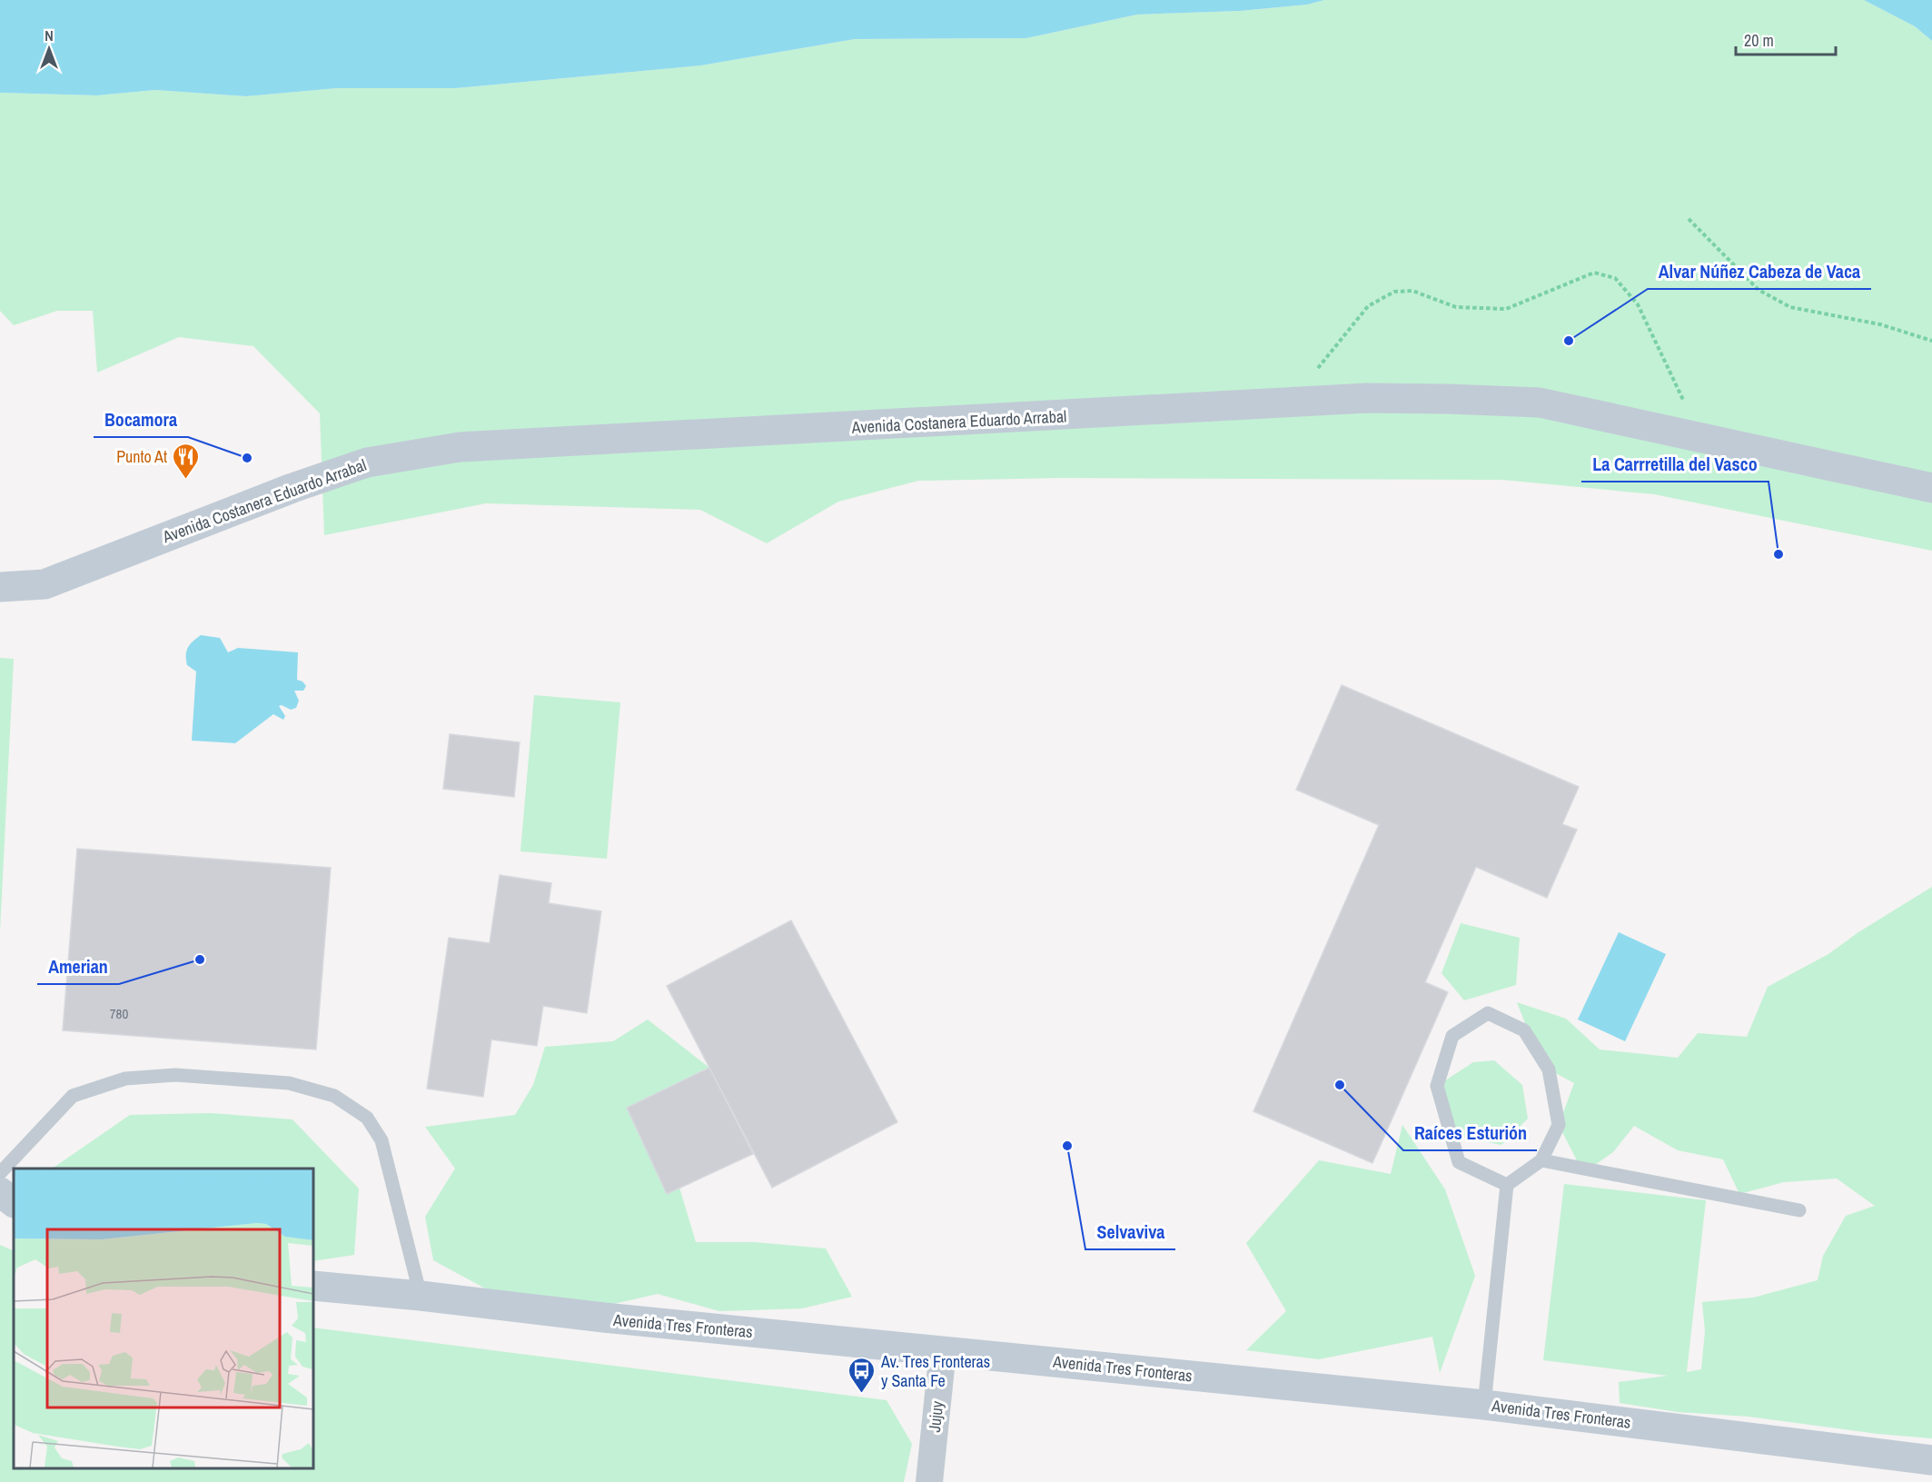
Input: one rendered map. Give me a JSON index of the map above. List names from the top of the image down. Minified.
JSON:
{"streets":{"main road":["Avenida Costanera Eduardo Arrabal","Avenida Tres Fronteras"],"street":["Jujuy"]},"crossings":[["Avenida Tres Fronteras","Jujuy"]],"places":{"other":["Alvar Núñez Cabeza de Vaca","Bocamora","La Carrretilla del Vasco","Amerian","Raíces Esturión","Selvaviva"],"restaurant":["Punto At"],"bus stop":["Av. Tres Fronteras y Santa Fe"]},"house_numbers":["780"],"scale_bar":"20 m","north":"top"}
